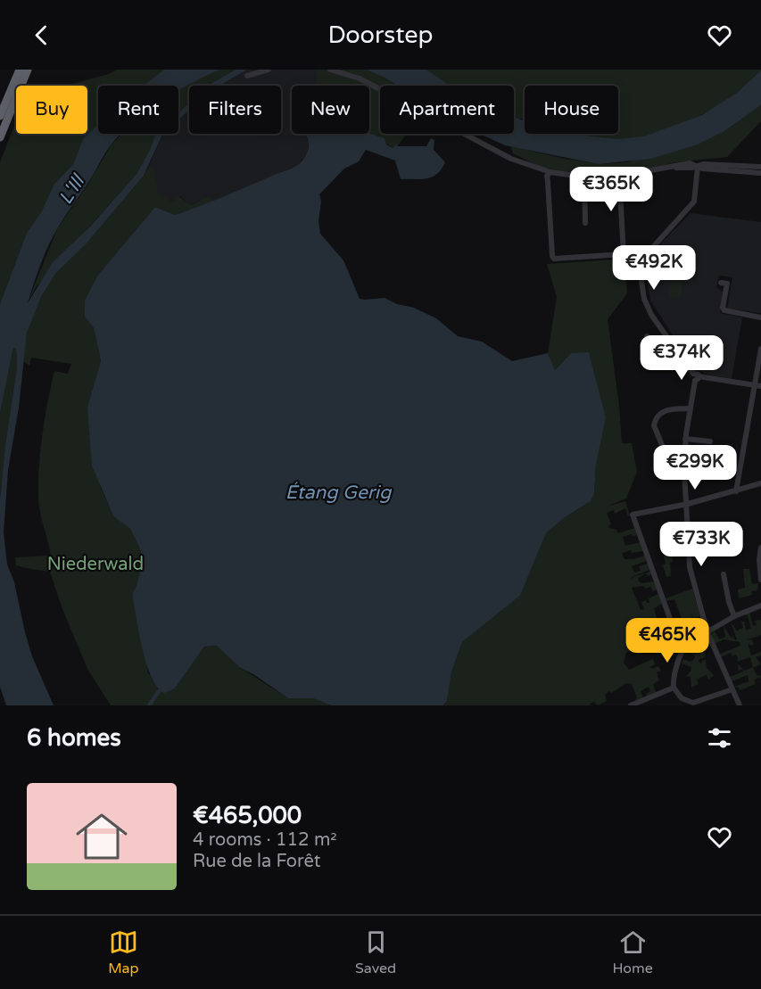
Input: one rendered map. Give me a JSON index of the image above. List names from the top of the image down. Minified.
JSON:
{"water":["L'Ill","Étang Gerig"],"parks":["Niederwald"],"page":{"header":"Doorstep","chip":["Buy","Rent","Filters","New","Apartment","House"],"price":["€365K","€492K","€374K","€299K","€733K","€465K"],"heading":"6 homes","list":[{"name":"€465,000","note":"4 rooms · 112 m² · Rue de la Forêt"}],"tabs":["Map","Saved","Home"]}}
